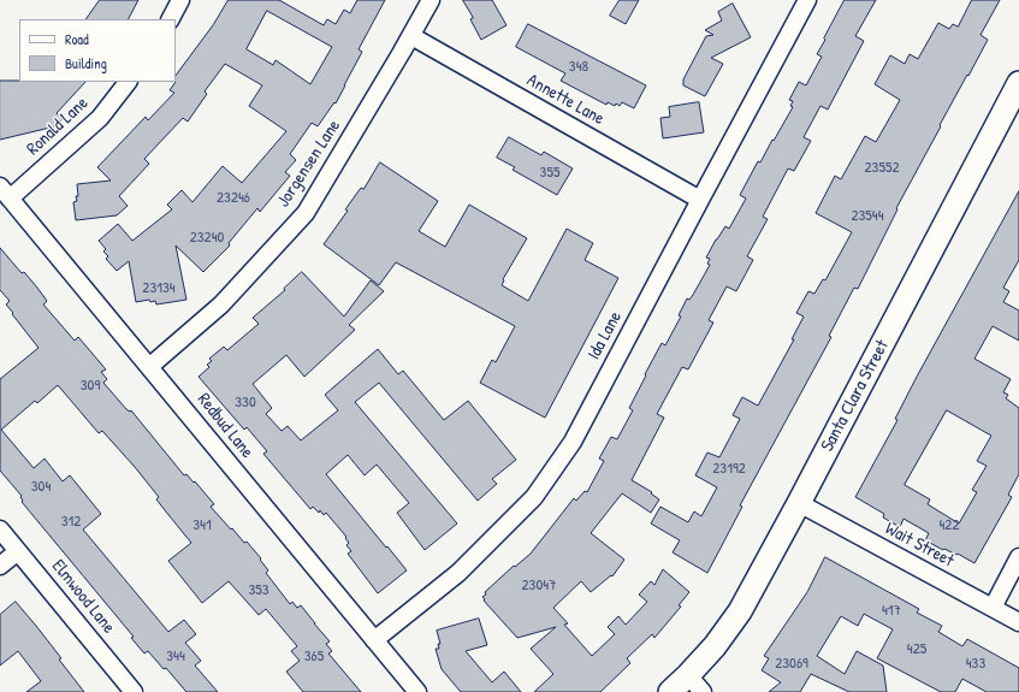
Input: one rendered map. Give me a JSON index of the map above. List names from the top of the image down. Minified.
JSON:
{"streets":{"main road":["Santa Clara Street"],"street":["Annette Lane","Ronald Lane","Jorgensen Lane","Ida Lane","Redbud Lane","Wait Street","Elmwood Lane"]},"crossings":[["Annette Lane","Jorgensen Lane"],["Annette Lane","Ida Lane"],["Ronald Lane","Redbud Lane"],["Jorgensen Lane","Redbud Lane"],["Ida Lane","Redbud Lane"],["Santa Clara Street","Wait Street"]],"house_numbers":["348","23552","355","23246","23544","23240","23134","309","330","23192","304","312","341","422","23047","353","417","425","344","365","23069","433"],"legend":["Road","Building"]}
